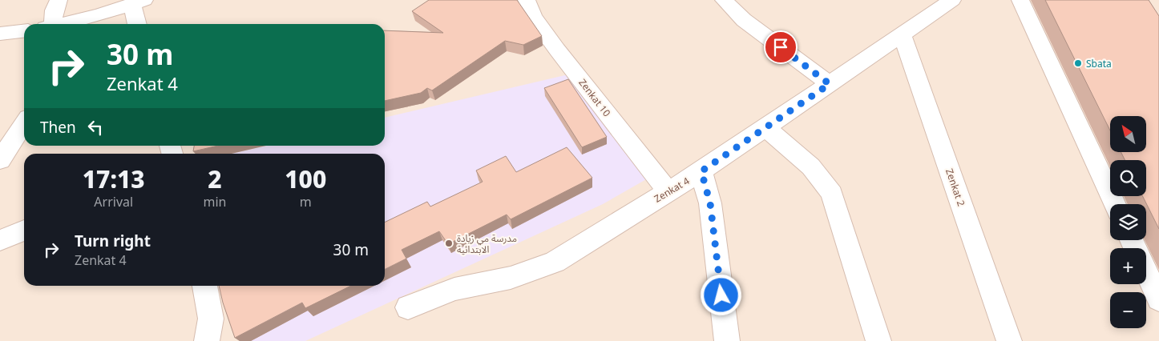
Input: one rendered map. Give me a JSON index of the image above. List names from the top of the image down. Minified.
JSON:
{"streets":{"street":["Zenkat 10","Zenkat 2","Zenkat 4"]},"crossings":[["Zenkat 10","Zenkat 4"],["Zenkat 2","Zenkat 4"]],"places":["Sbata","مدرسة مي زيادة الابتدائية"],"north":"top left","page":{"turn":["30 m","Zenkat 4"],"then":"Then","map_buttons":["+","−"],"eta":["17:13","Arrival","2","min","100","m"],"list":[{"name":"Turn right","note":"Zenkat 4","value":"30 m"}]}}
